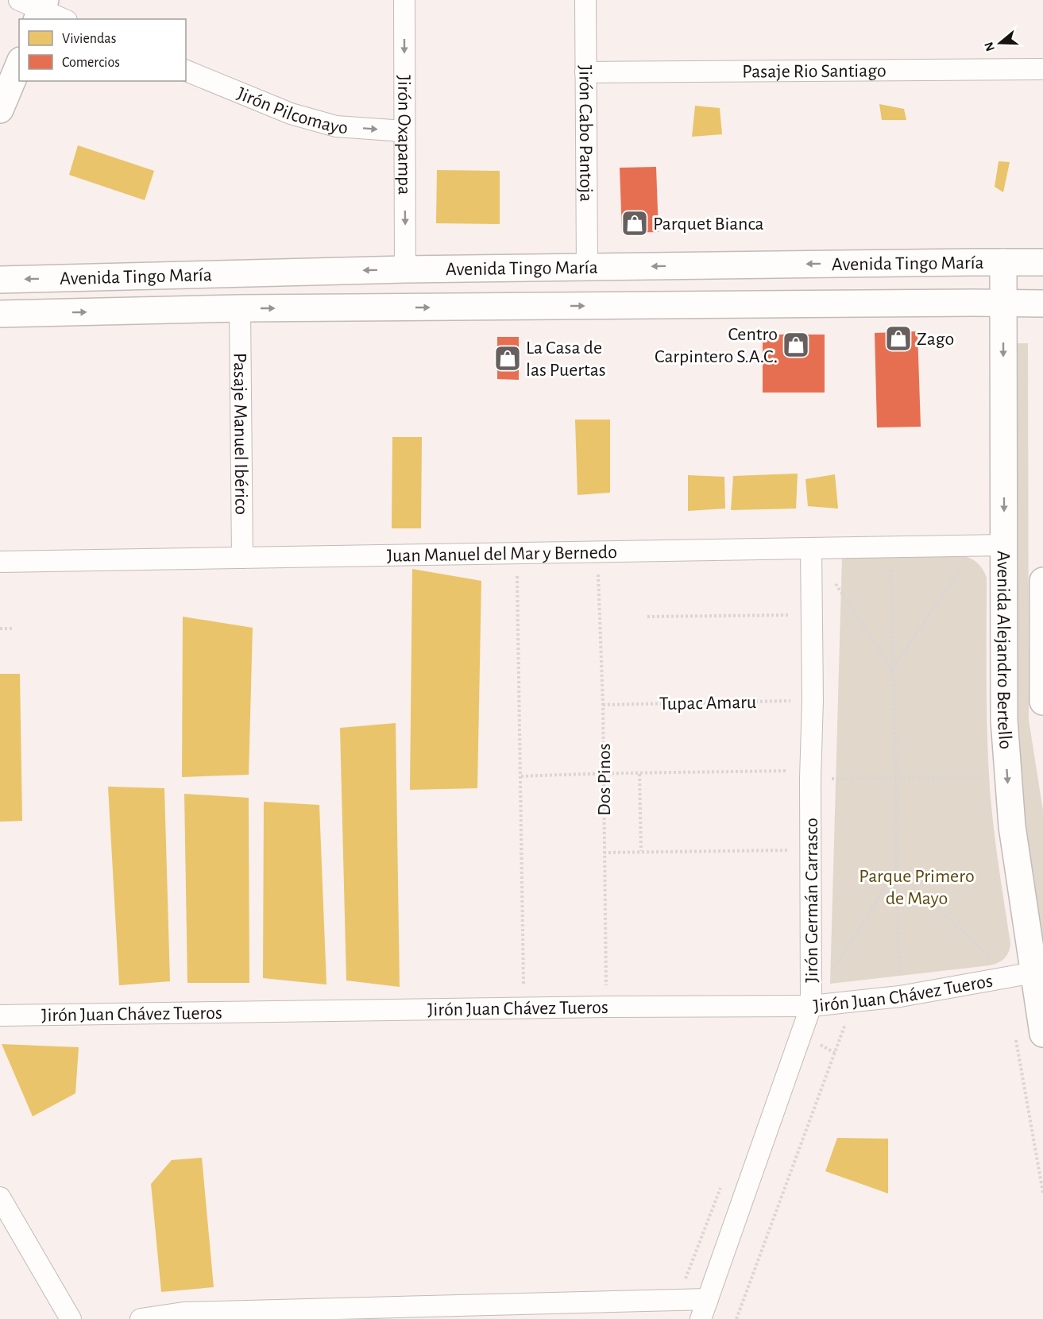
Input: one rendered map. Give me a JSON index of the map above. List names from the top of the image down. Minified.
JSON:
{"streets":{"main road":["Avenida Tingo María","Avenida Alejandro Bertello"],"street":["Pasaje Rio Santiago","Jirón Pilcomayo","Jirón Cabo Pantoja","Jirón Oxapampa","Pasaje Manuel Ibérico","Juan Manuel del Mar y Bernedo","Jirón Germán Carrasco","Jirón Juan Chávez Tueros"],"path":["Tupac Amaru","Dos Pinos"]},"crossings":[["Pasaje Rio Santiago","Jirón Cabo Pantoja"],["Jirón Pilcomayo","Jirón Oxapampa"],["Jirón Cabo Pantoja","Avenida Tingo María"],["Jirón Oxapampa","Avenida Tingo María"],["Avenida Tingo María","Pasaje Manuel Ibérico"],["Avenida Tingo María","Avenida Alejandro Bertello"],["Pasaje Manuel Ibérico","Juan Manuel del Mar y Bernedo"],["Juan Manuel del Mar y Bernedo","Avenida Alejandro Bertello"],["Juan Manuel del Mar y Bernedo","Dos Pinos"],["Juan Manuel del Mar y Bernedo","Jirón Germán Carrasco"],["Avenida Alejandro Bertello","Jirón Juan Chávez Tueros"],["Tupac Amaru","Dos Pinos"],["Tupac Amaru","Jirón Germán Carrasco"],["Dos Pinos","Jirón Juan Chávez Tueros"],["Jirón Germán Carrasco","Jirón Juan Chávez Tueros"]],"one_way":["Jirón Pilcomayo","Jirón Oxapampa","Avenida Alejandro Bertello"],"parks":["Parque Primero de Mayo"],"places":{"shop":["Parquet Bianca","Zago","Centro Carpintero S.A.C.","La Casa de las Puertas"]},"legend":["Viviendas","Comercios"],"north":"left"}
